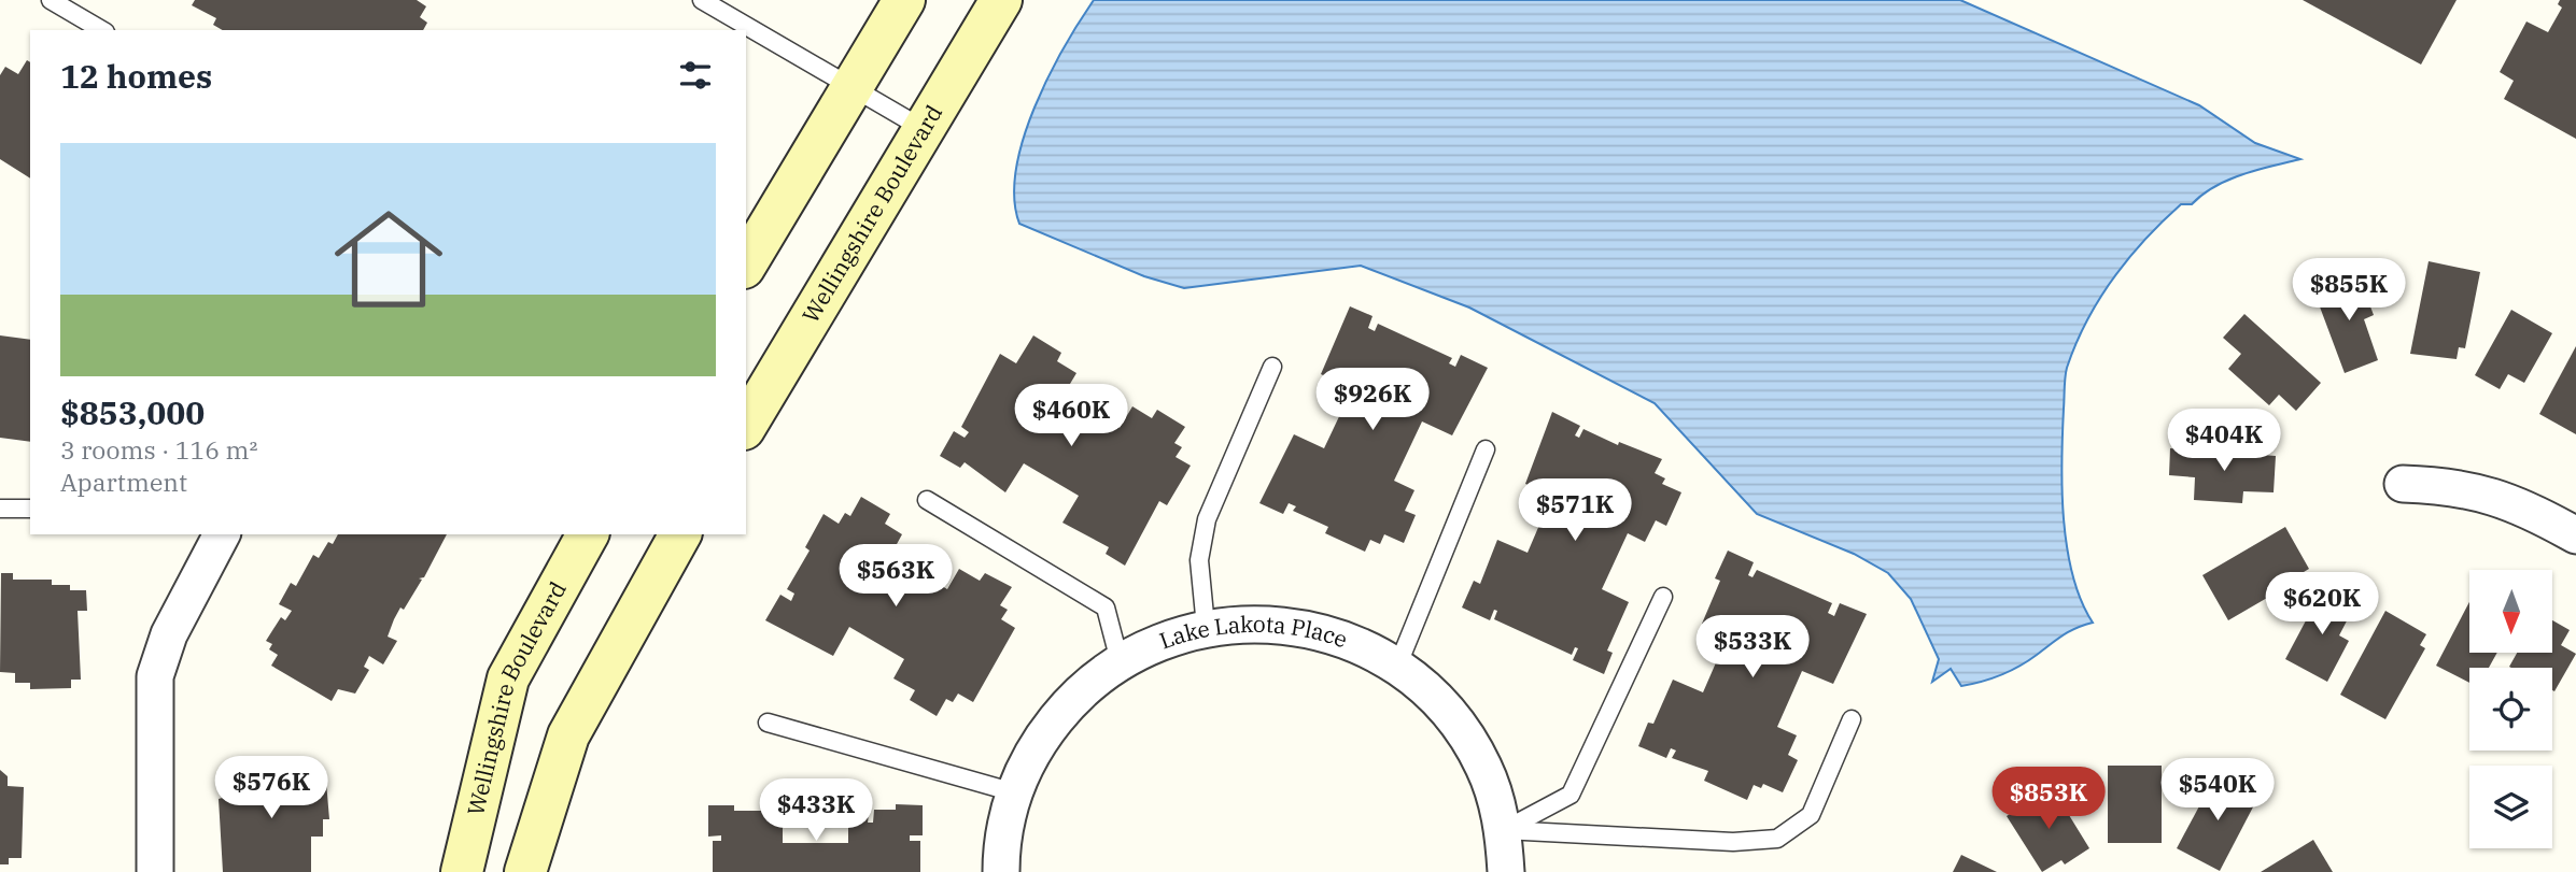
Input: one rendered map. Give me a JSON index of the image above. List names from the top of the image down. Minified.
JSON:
{"streets":{"street":["Wellingshire Boulevard","Lake Lakota Place"]},"north":"bottom","page":{"heading":"12 homes","list":[{"name":"$853,000","note":"3 rooms · 116 m² · Apartment"}],"price":["$855K","$926K","$460K","$404K","$571K","$563K","$620K","$533K","$576K","$540K","$853K","$433K"]}}
